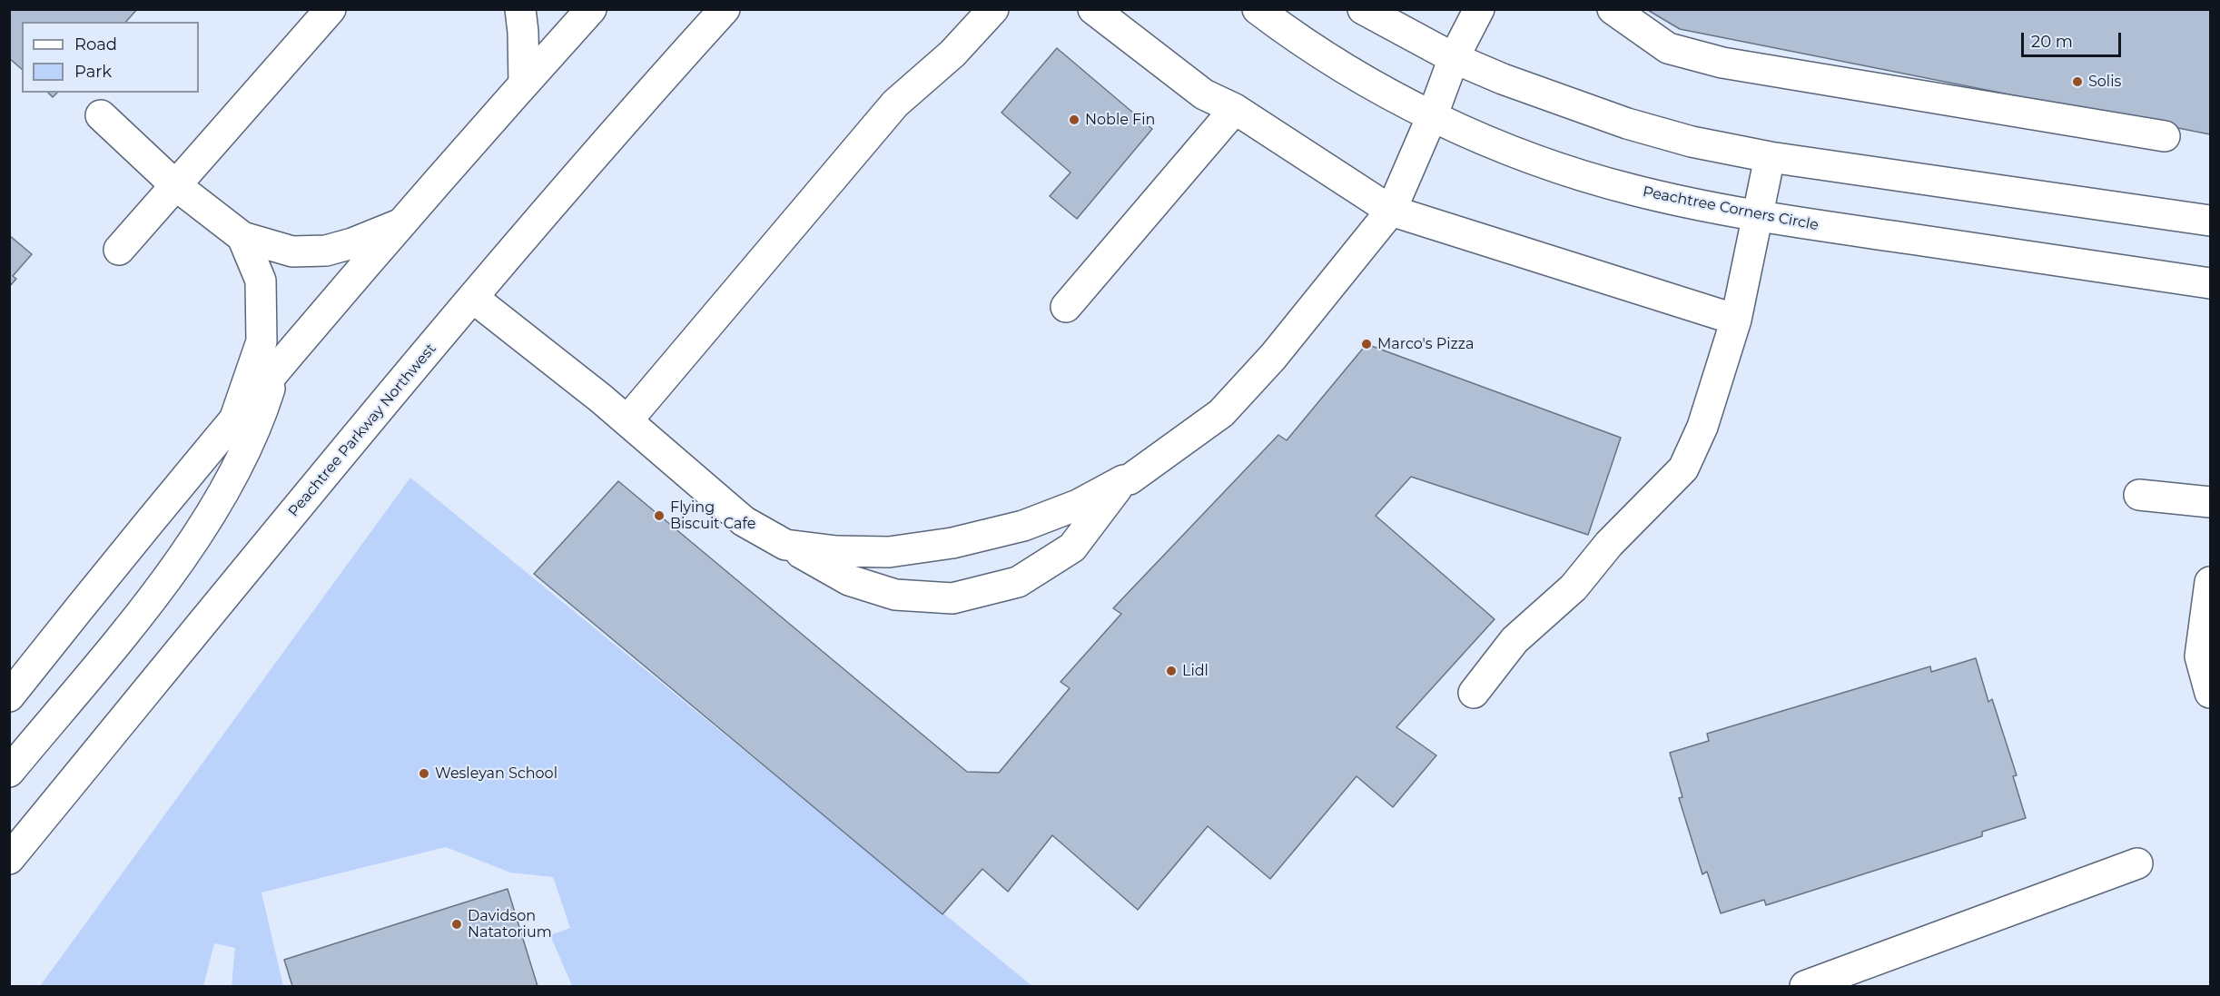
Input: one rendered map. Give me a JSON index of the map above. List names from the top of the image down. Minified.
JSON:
{"streets":{"main road":["Peachtree Corners Circle","Peachtree Parkway Northwest"]},"places":["Solis","Noble Fin","Marco's Pizza","Flying Biscuit Cafe","Lidl","Wesleyan School","Davidson Natatorium"],"legend":["Road","Park"],"scale_bar":"20 m"}
